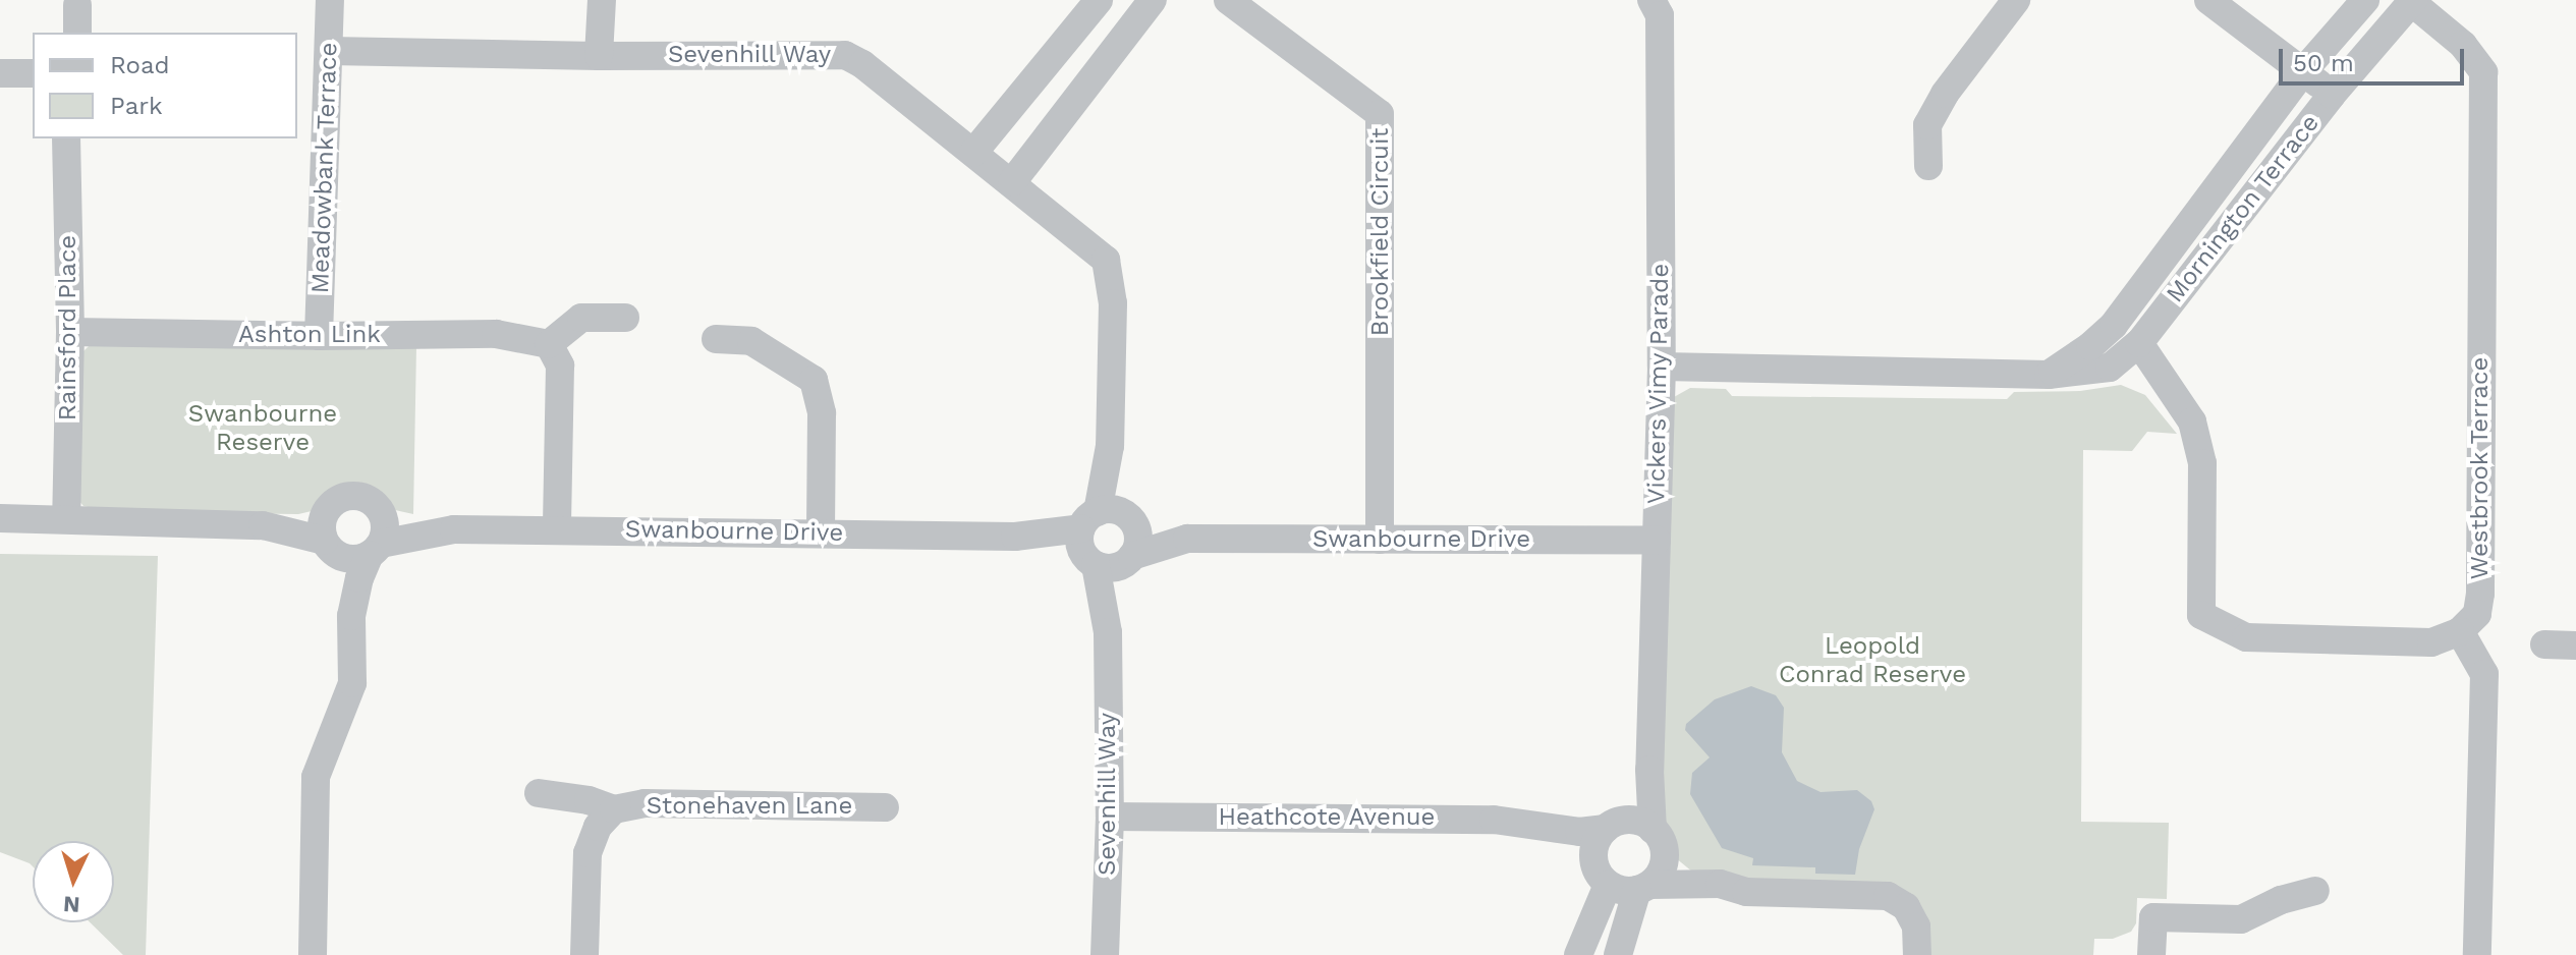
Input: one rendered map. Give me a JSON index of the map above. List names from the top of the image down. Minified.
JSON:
{"streets":{"street":["Sevenhill Way","Meadowbank Terrace","Mornington Terrace","Brookfield Circuit","Rainsford Place","Ashton Link","Vickers Vimy Parade","Westbrook Terrace","Swanbourne Drive","Stonehaven Lane","Heathcote Avenue"]},"crossings":[["Sevenhill Way","Meadowbank Terrace"],["Sevenhill Way","Swanbourne Drive"],["Sevenhill Way","Heathcote Avenue"],["Meadowbank Terrace","Ashton Link"],["Mornington Terrace","Vickers Vimy Parade"],["Mornington Terrace","Westbrook Terrace"],["Brookfield Circuit","Swanbourne Drive"],["Rainsford Place","Ashton Link"],["Vickers Vimy Parade","Swanbourne Drive"],["Vickers Vimy Parade","Heathcote Avenue"]],"parks":["Swanbourne Reserve","Leopold Conrad Reserve"],"legend":["Road","Park"],"scale_bar":"50 m","north":"bottom"}
